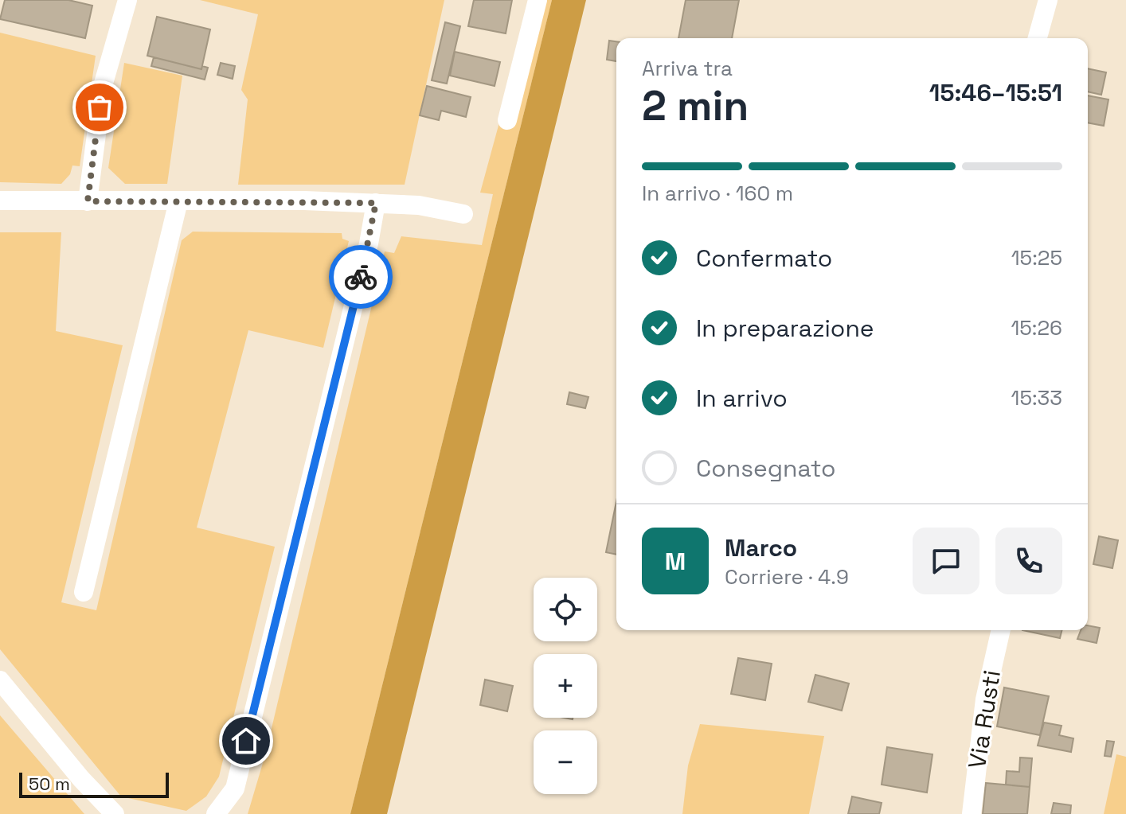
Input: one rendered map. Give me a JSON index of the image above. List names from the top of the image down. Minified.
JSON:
{"streets":{"street":["Via Rusti"]},"scale_bar":"50 m","page":{"heading":["2 min","Arriva tra","15:46–15:51"],"panel":["Marco","Corriere · 4.9"],"bar":"In arrivo · 160 m","list":[["Confermato","15:25"],["In preparazione","15:26"],["In arrivo","15:33"],"Consegnato"],"round":"M","map_buttons":["+","−"],"scale":"50 m"}}
